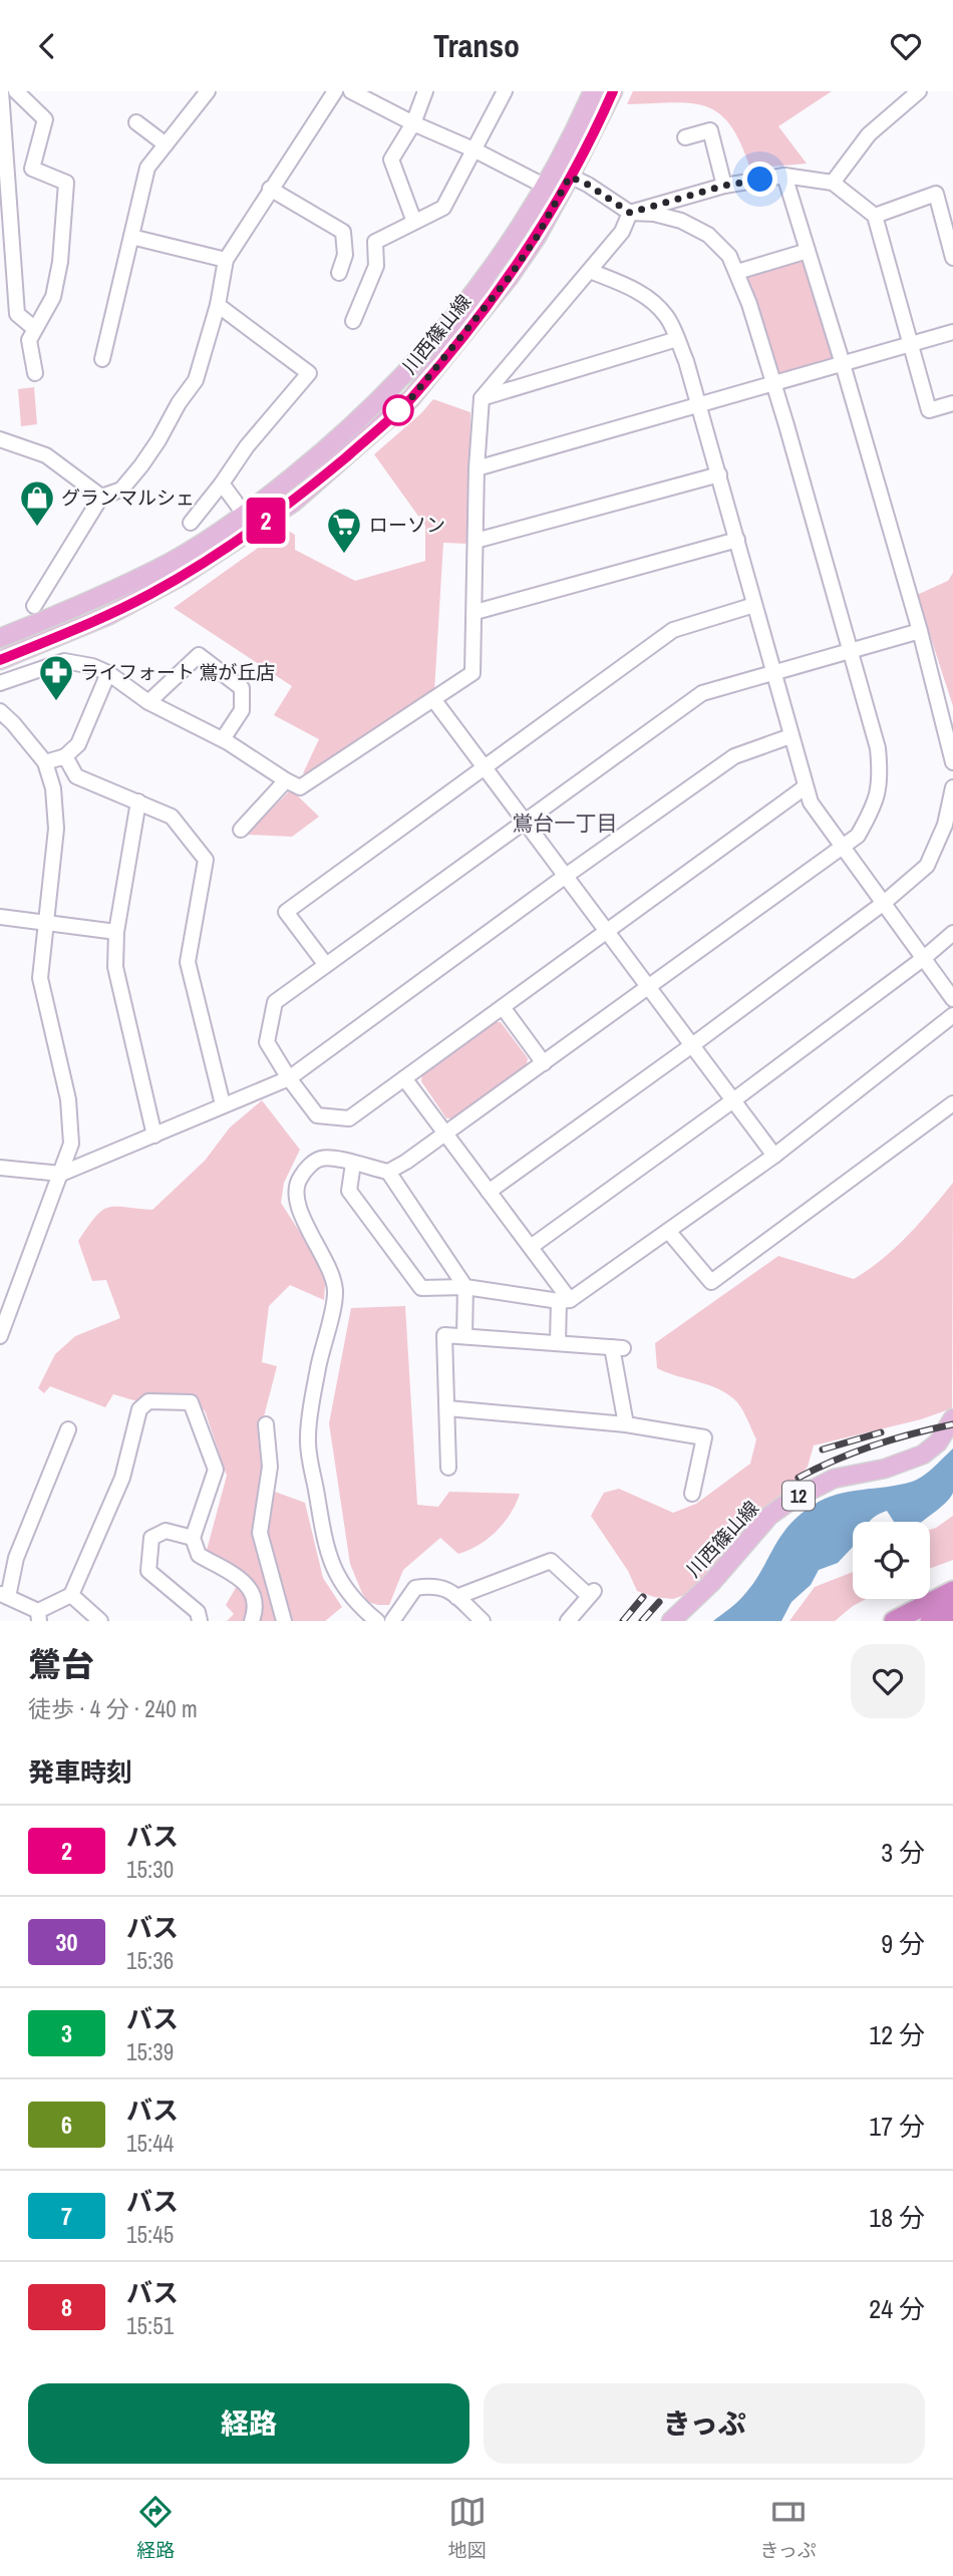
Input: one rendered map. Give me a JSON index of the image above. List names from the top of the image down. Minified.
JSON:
{"streets":{"main road":["川西篠山線","12"]},"districts":["鴬台一丁目"],"places":{"shop":["グランマルシェ"],"supermarket":["ローソン"],"pharmacy":["ライフォート 鴬が丘店"]},"lines":["bus line 2"],"page":{"header":"Transo","on_map":"2","heading":[["鶯台","徒歩 · 4 分 · 240 m"],"発車時刻"],"list":[{"mark":"2","name":"バス","note":"15:30","value":"3 分"},{"mark":"30","name":"バス","note":"15:36","value":"9 分"},{"mark":"3","name":"バス","note":"15:39","value":"12 分"},{"mark":"6","name":"バス","note":"15:44","value":"17 分"},{"mark":"7","name":"バス","note":"15:45","value":"18 分"},{"mark":"8","name":"バス","note":"15:51","value":"24 分"}],"buttons":["経路","きっぷ"],"tabs":["経路","地図","きっぷ"]}}
